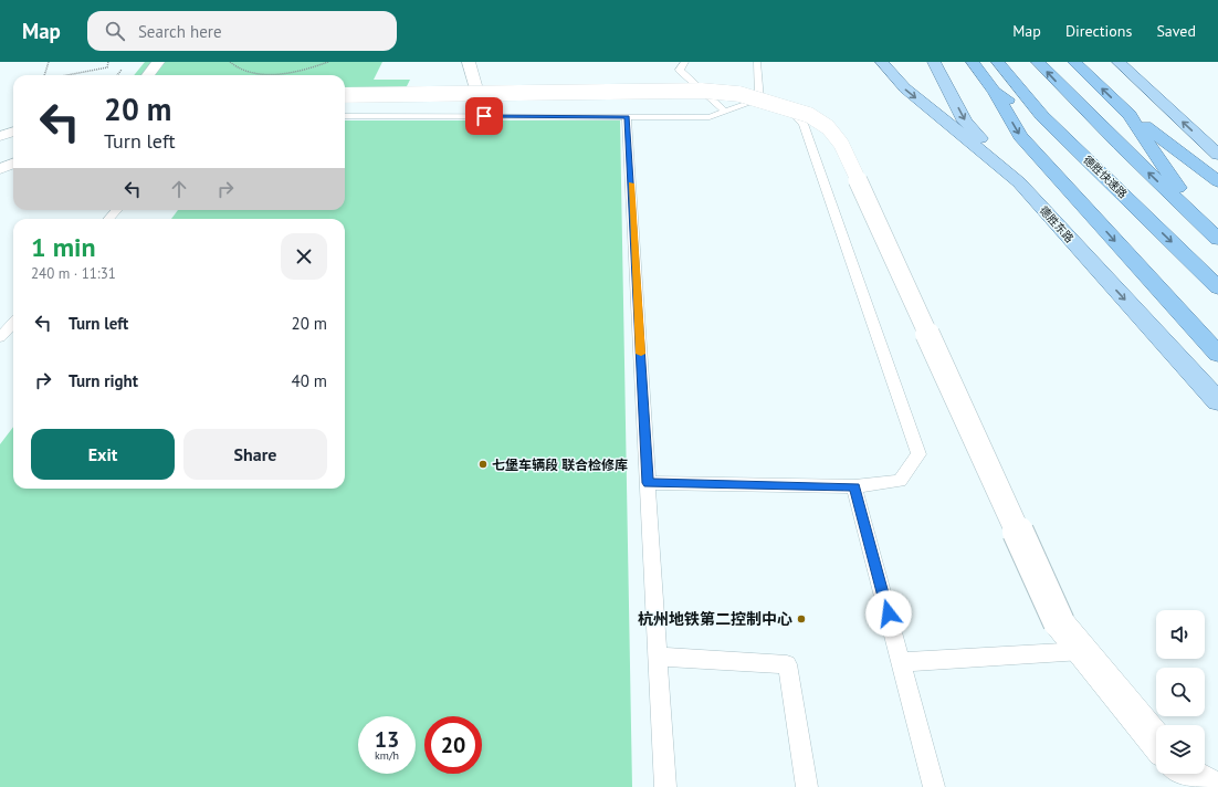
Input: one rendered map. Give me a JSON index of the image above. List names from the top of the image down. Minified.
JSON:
{"streets":{"highway":["德胜快速路"],"main road":["德胜东路"]},"places":["七堡车辆段 联合检修库","杭州地铁第二控制中心"],"page":{"header":"Map","search":"Search here","nav":["Map","Directions","Saved"],"turn":["20 m","Turn left"],"heading":["1 min","240 m · 11:31"],"list":[{"name":"Turn left","value":"20 m"},{"name":"Turn right","value":"40 m"}],"buttons":["Exit","Share"],"speed":"13 km/h","limit":"20"}}
